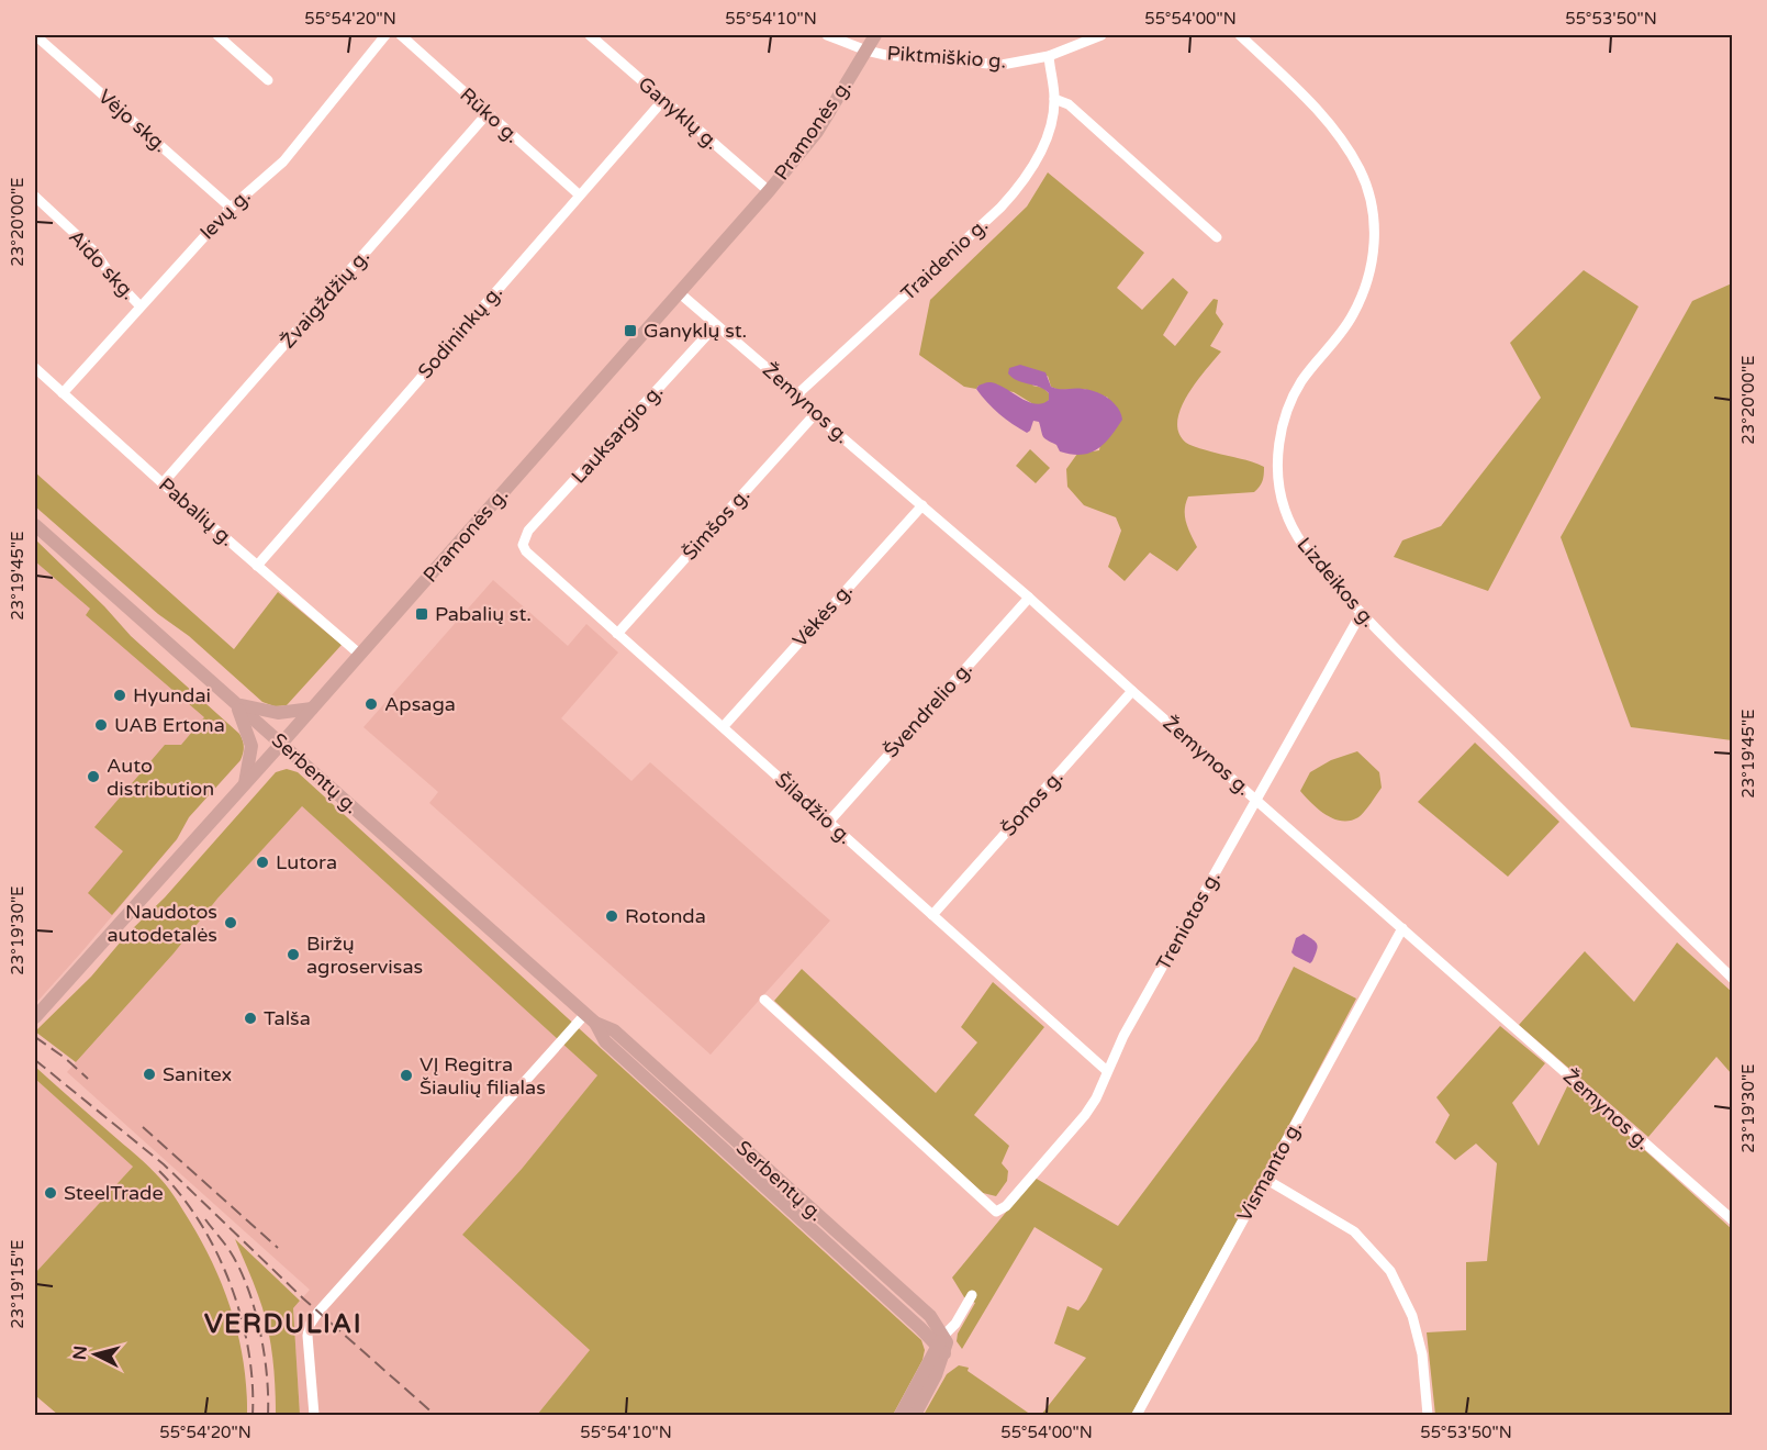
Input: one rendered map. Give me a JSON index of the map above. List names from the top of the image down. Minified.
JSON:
{"streets":{"main road":["Pramonės g.","Serbentų g."],"street":["Piktmiškio g.","Ganyklų g.","Rūko g.","Vėjo skg.","Ievų g.","Traidenio g.","Aido skg.","Žvaigždžių g.","Sodininkų g.","Žemynos g.","Lauksargio g.","Pabalių g.","Šimšos g.","Lizdeikos g.","Vėkės g.","Švendrelio g.","Šonos g.","Šiladžio g.","Treniotos g.","Vismanto g."]},"crossings":[["Piktmiškio g.","Pramonės g."],["Piktmiškio g.","Traidenio g."],["Ganyklų g.","Pramonės g."],["Ganyklų g.","Sodininkų g."],["Rūko g.","Žvaigždžių g."],["Rūko g.","Sodininkų g."],["Vėjo skg.","Ievų g."],["Pramonės g.","Žemynos g."],["Pramonės g.","Pabalių g."],["Pramonės g.","Serbentų g."],["Ievų g.","Aido skg."],["Ievų g.","Pabalių g."],["Traidenio g.","Žemynos g."],["Žvaigždžių g.","Pabalių g."],["Sodininkų g.","Pabalių g."],["Žemynos g.","Lauksargio g."],["Žemynos g.","Šimšos g."],["Žemynos g.","Vėkės g."],["Žemynos g.","Švendrelio g."],["Žemynos g.","Šonos g."],["Žemynos g.","Treniotos g."],["Žemynos g.","Vismanto g."],["Lauksargio g.","Šiladžio g."],["Šimšos g.","Šiladžio g."],["Lizdeikos g.","Treniotos g."],["Vėkės g.","Šiladžio g."],["Švendrelio g.","Šiladžio g."],["Šonos g.","Šiladžio g."],["Šiladžio g.","Treniotos g."]],"districts":["VERDULIAI"],"places":{"transit":["Ganyklų st.","Pabalių st."],"other":["Hyundai","Apsaga","UAB Ertona","Auto distribution","Lutora","Rotonda","Naudotos autodetalės","Biržų agroservisas","Talša","Sanitex","VĮ Regitra Šiaulių filialas","SteelTrade"]},"north":"left","coordinates":["55°54'20\"N","55°54'10\"N","55°54'00\"N","55°53'50\"N","23°20'00\"E","23°19'45\"E","23°19'30\"E","23°19'15\"E"]}
